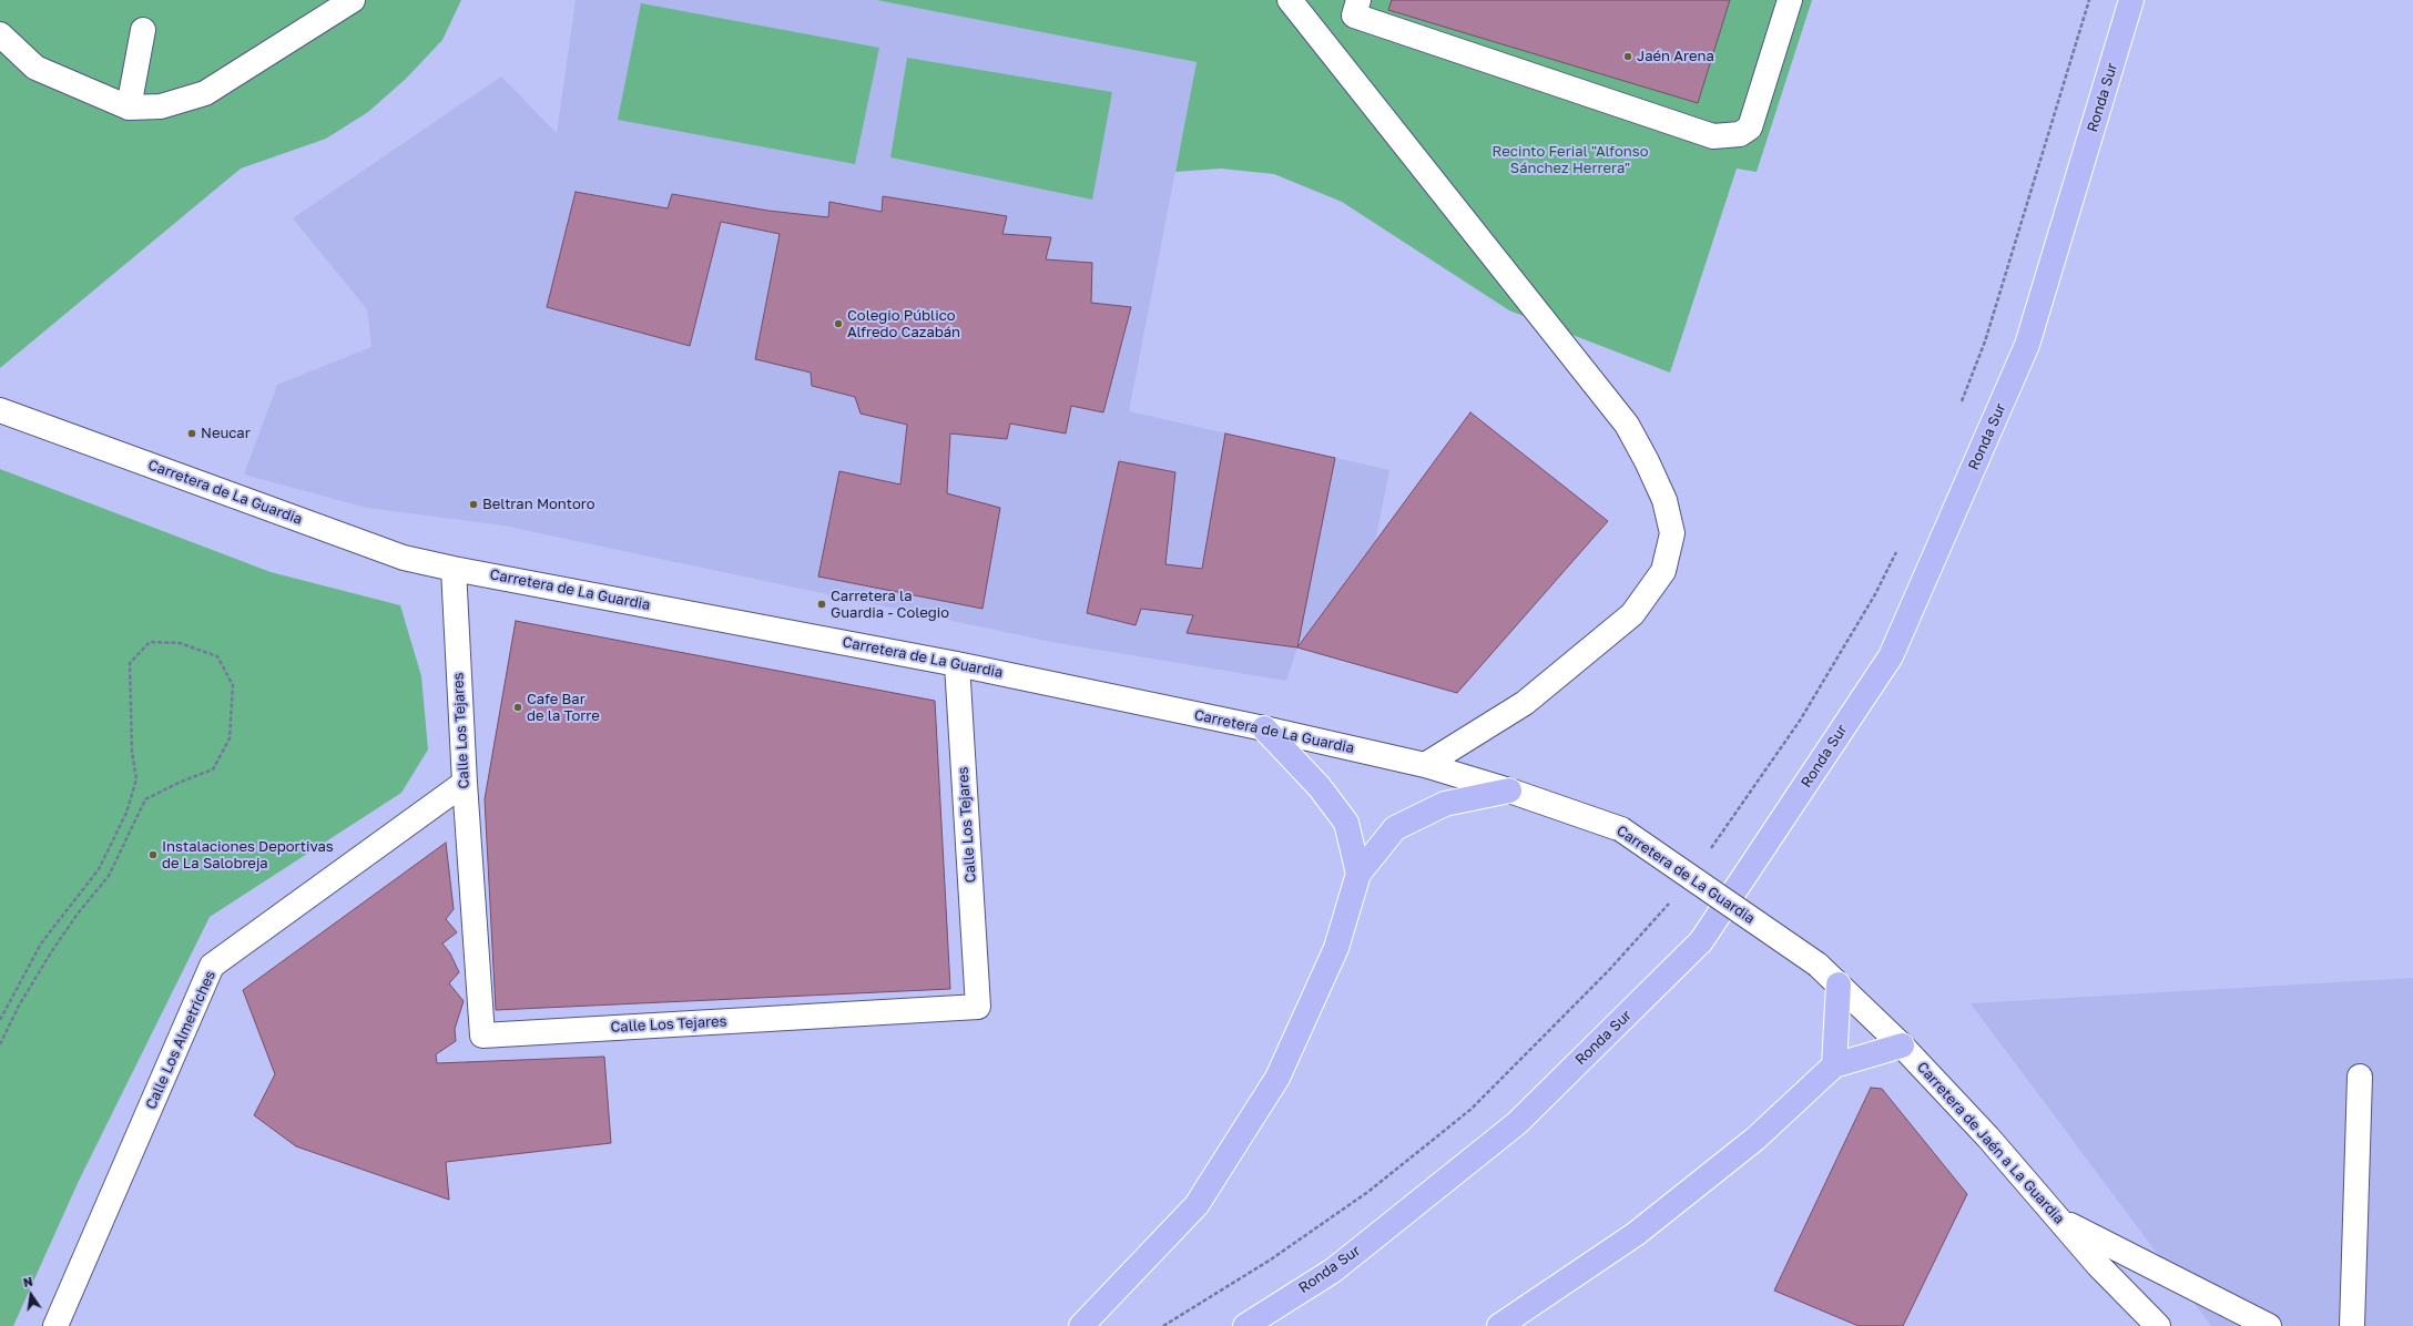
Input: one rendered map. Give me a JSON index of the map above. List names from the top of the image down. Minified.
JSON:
{"streets":{"main road":["Ronda Sur"],"street":["Carretera de La Guardia","Calle Los Tejares","Calle Los Almetriches","Carretera de Jaén a La Guardia"]},"crossings":[["Carretera de La Guardia","Calle Los Tejares"],["Carretera de La Guardia","Carretera de Jaén a La Guardia"],["Calle Los Tejares","Calle Los Almetriches"]],"parks":["Recinto Ferial \"Alfonso Sánchez Herrera\""],"places":["Jaén Arena","Colegio Público Alfredo Cazabán","Neucar","Beltran Montoro","Carretera la Guardia - Colegio","Cafe Bar de la Torre","Instalaciones Deportivas de La Salobreja"],"north":"top"}
